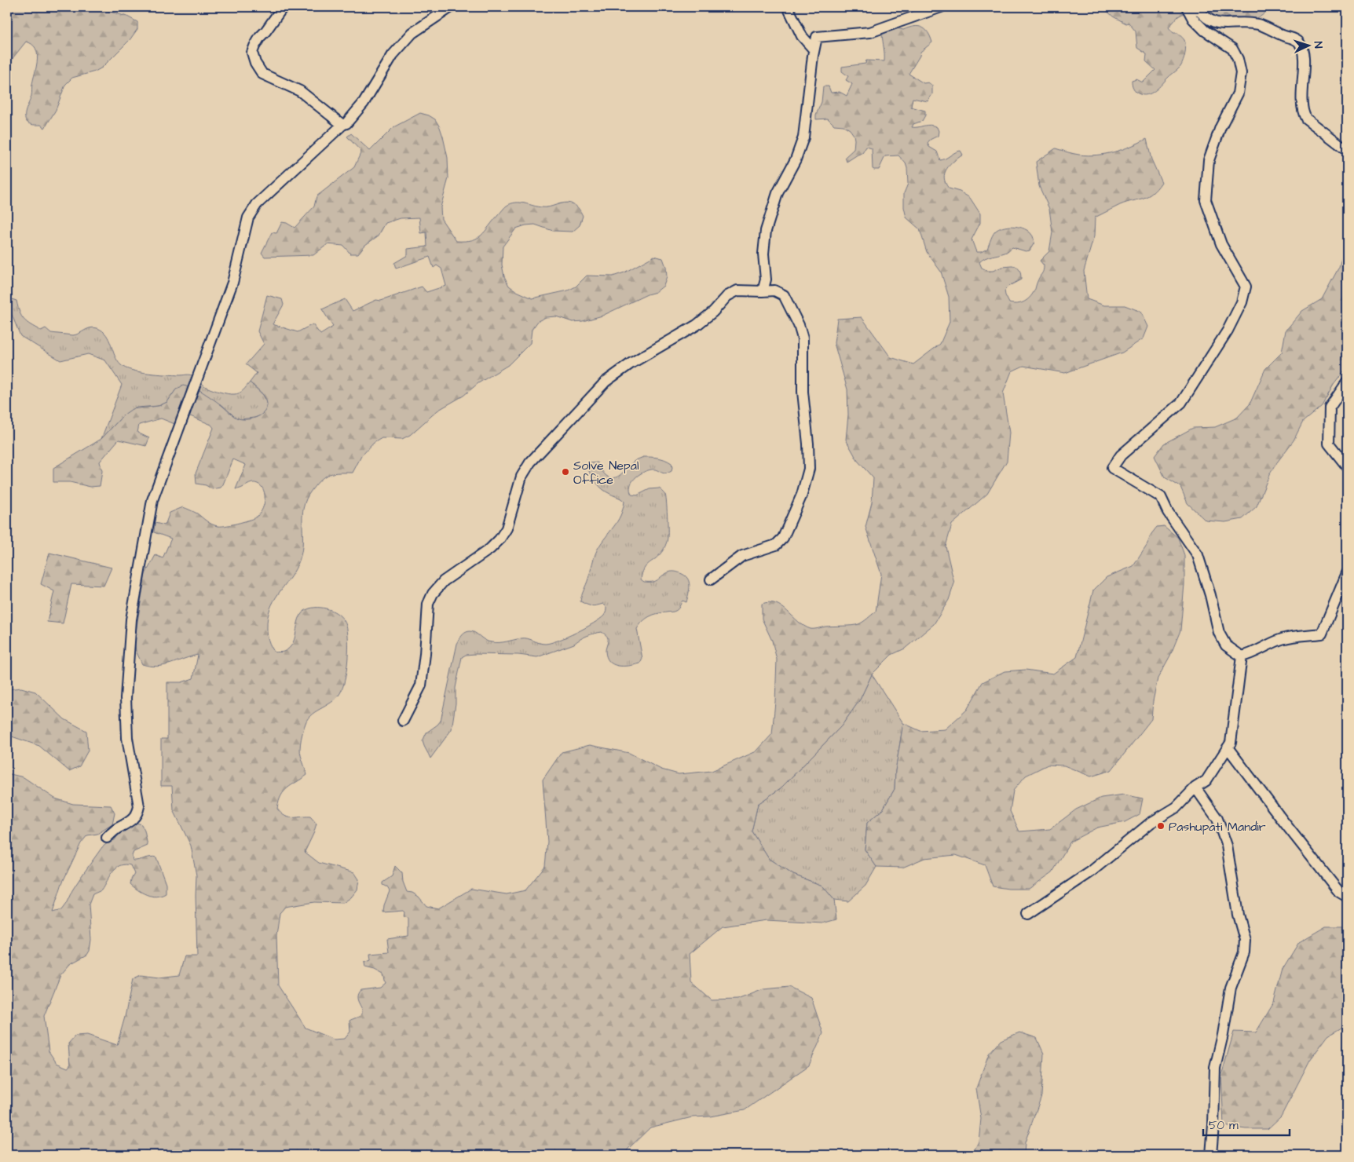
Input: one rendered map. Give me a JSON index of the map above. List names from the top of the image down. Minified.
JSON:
{"places":["Solve Nepal Office","Pashupati Mandir"],"scale_bar":"50 m","north":"right"}
